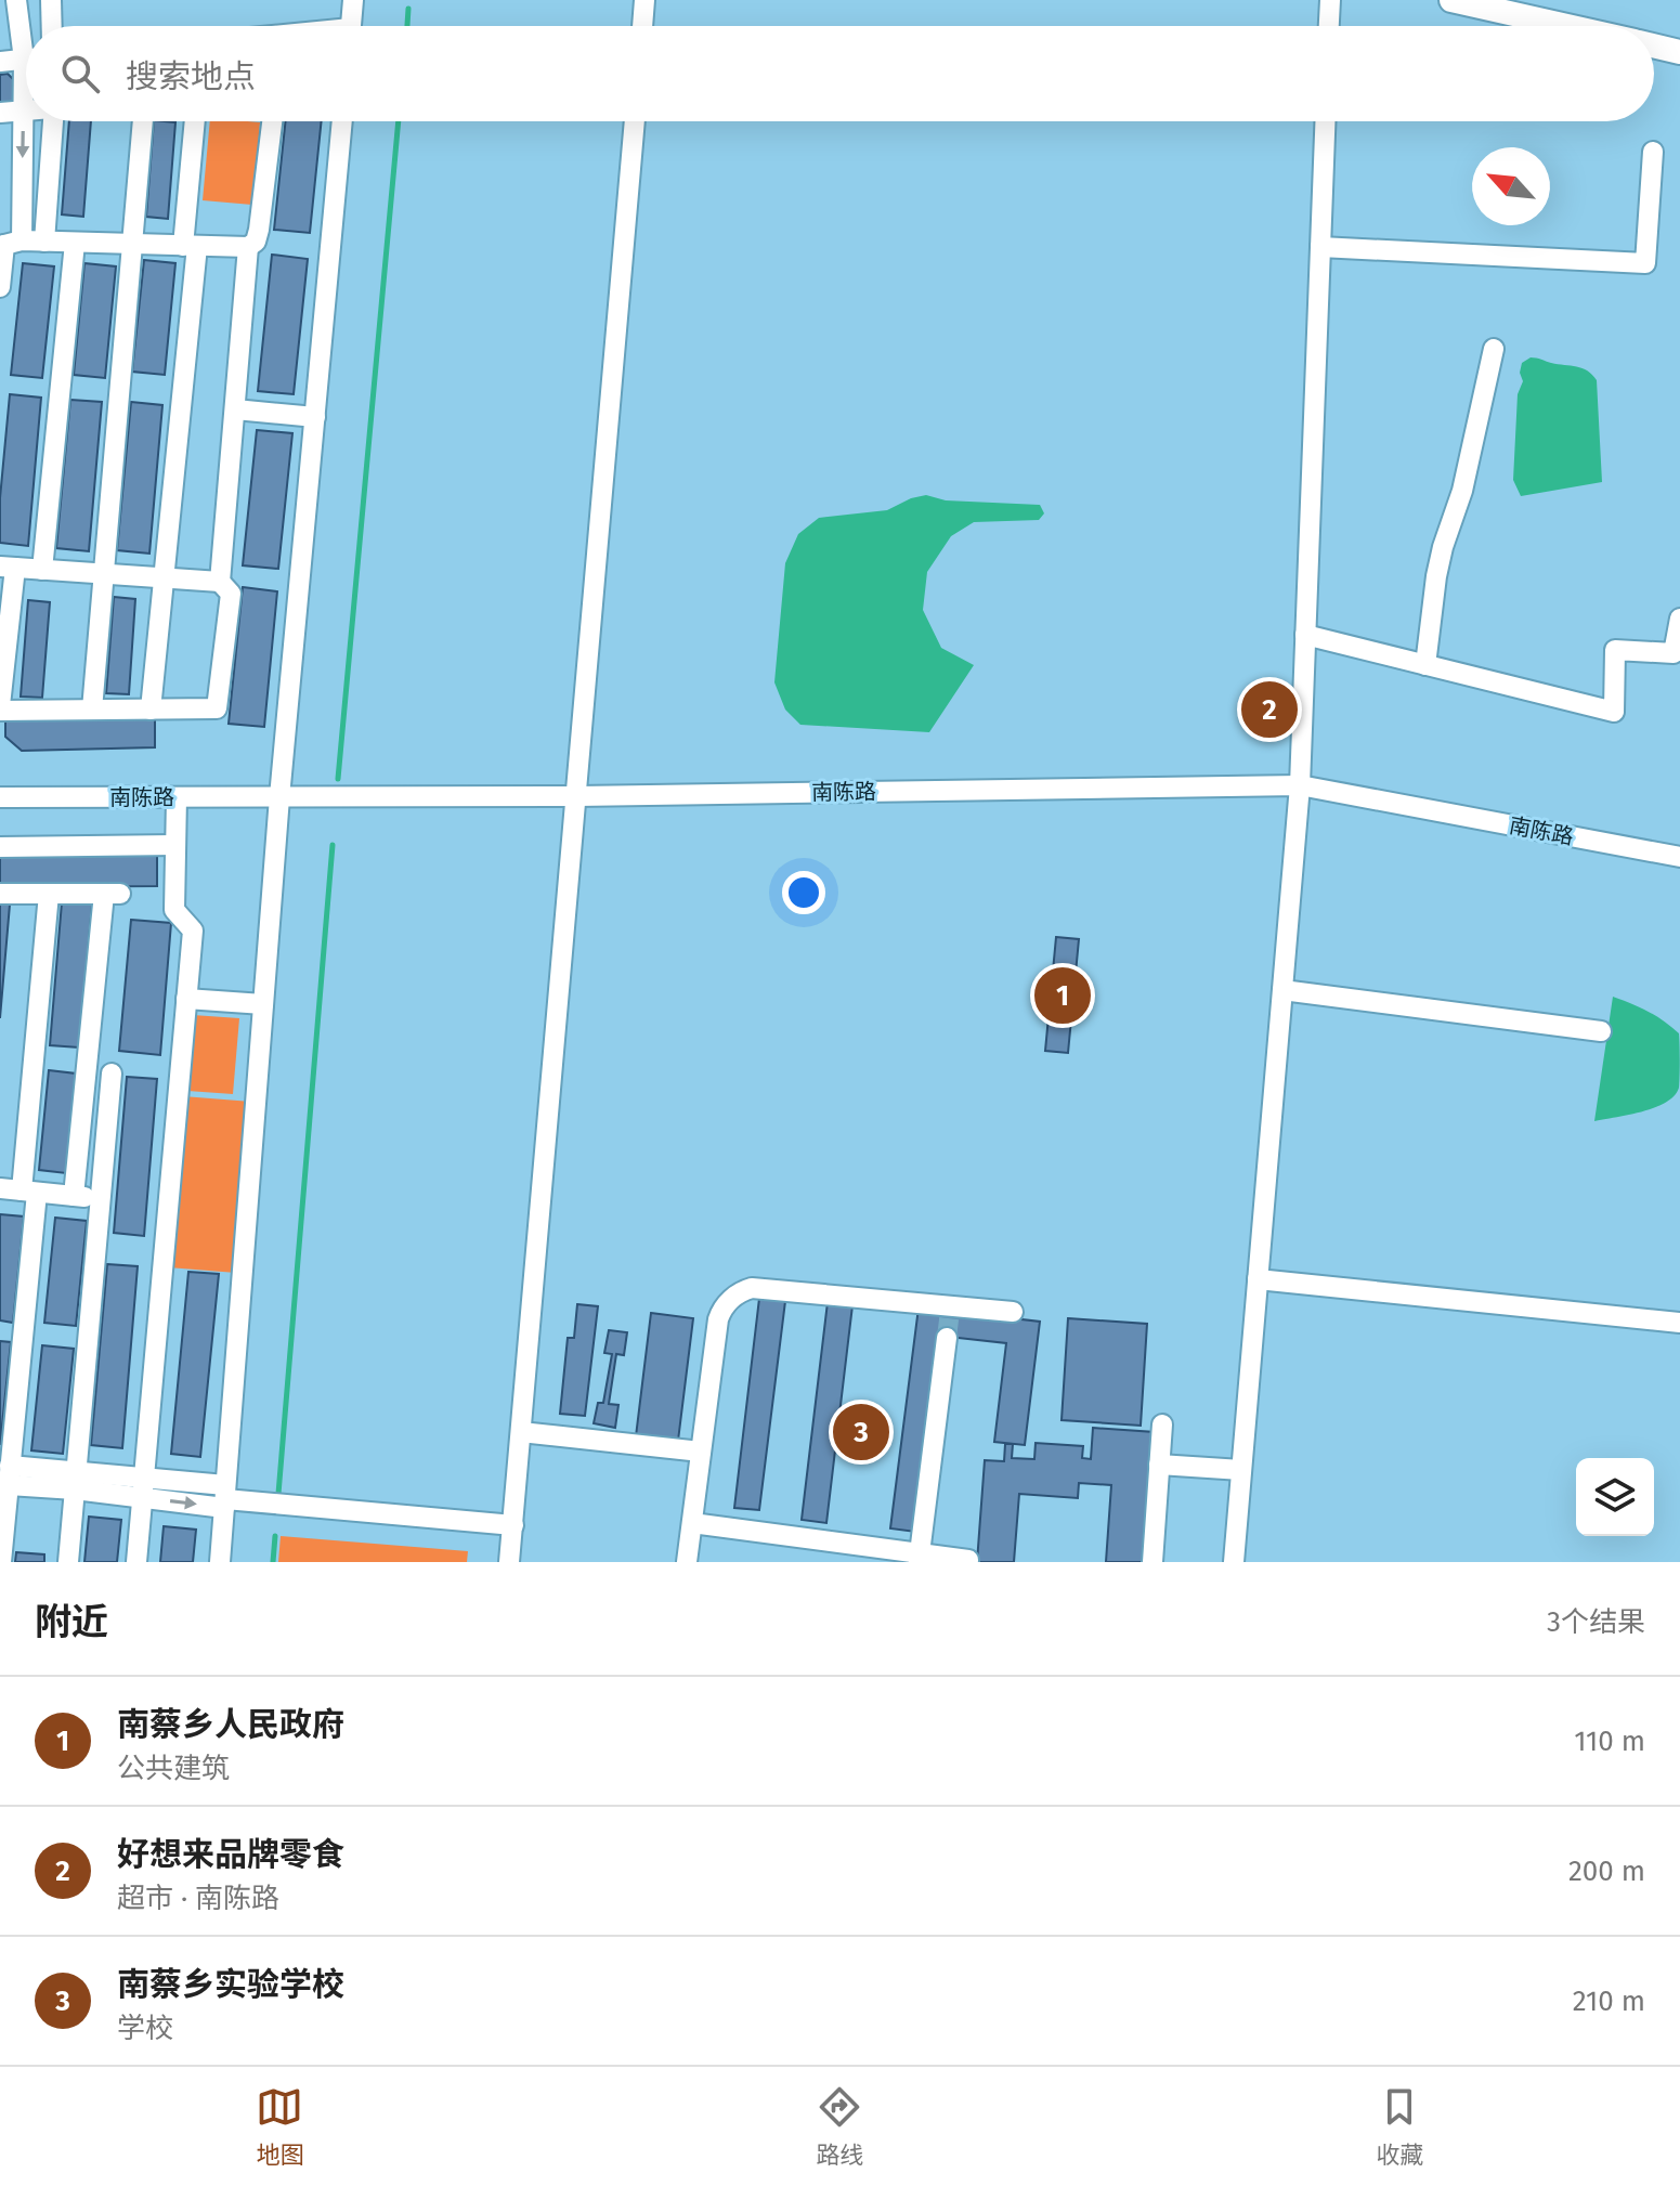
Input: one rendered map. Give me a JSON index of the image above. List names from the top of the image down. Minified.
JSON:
{"streets":{"street":["南陈路"]},"north":"top left","page":{"search":"搜索地点","pins":["2","1","3"],"heading":["附近","3个结果"],"list":[{"mark":"1","name":"南蔡乡人民政府","note":"公共建筑","value":"110 m"},{"mark":"2","name":"好想来品牌零食","note":"超市 · 南陈路","value":"200 m"},{"mark":"3","name":"南蔡乡实验学校","note":"学校","value":"210 m"}],"nav":["地图","路线","收藏"]}}
